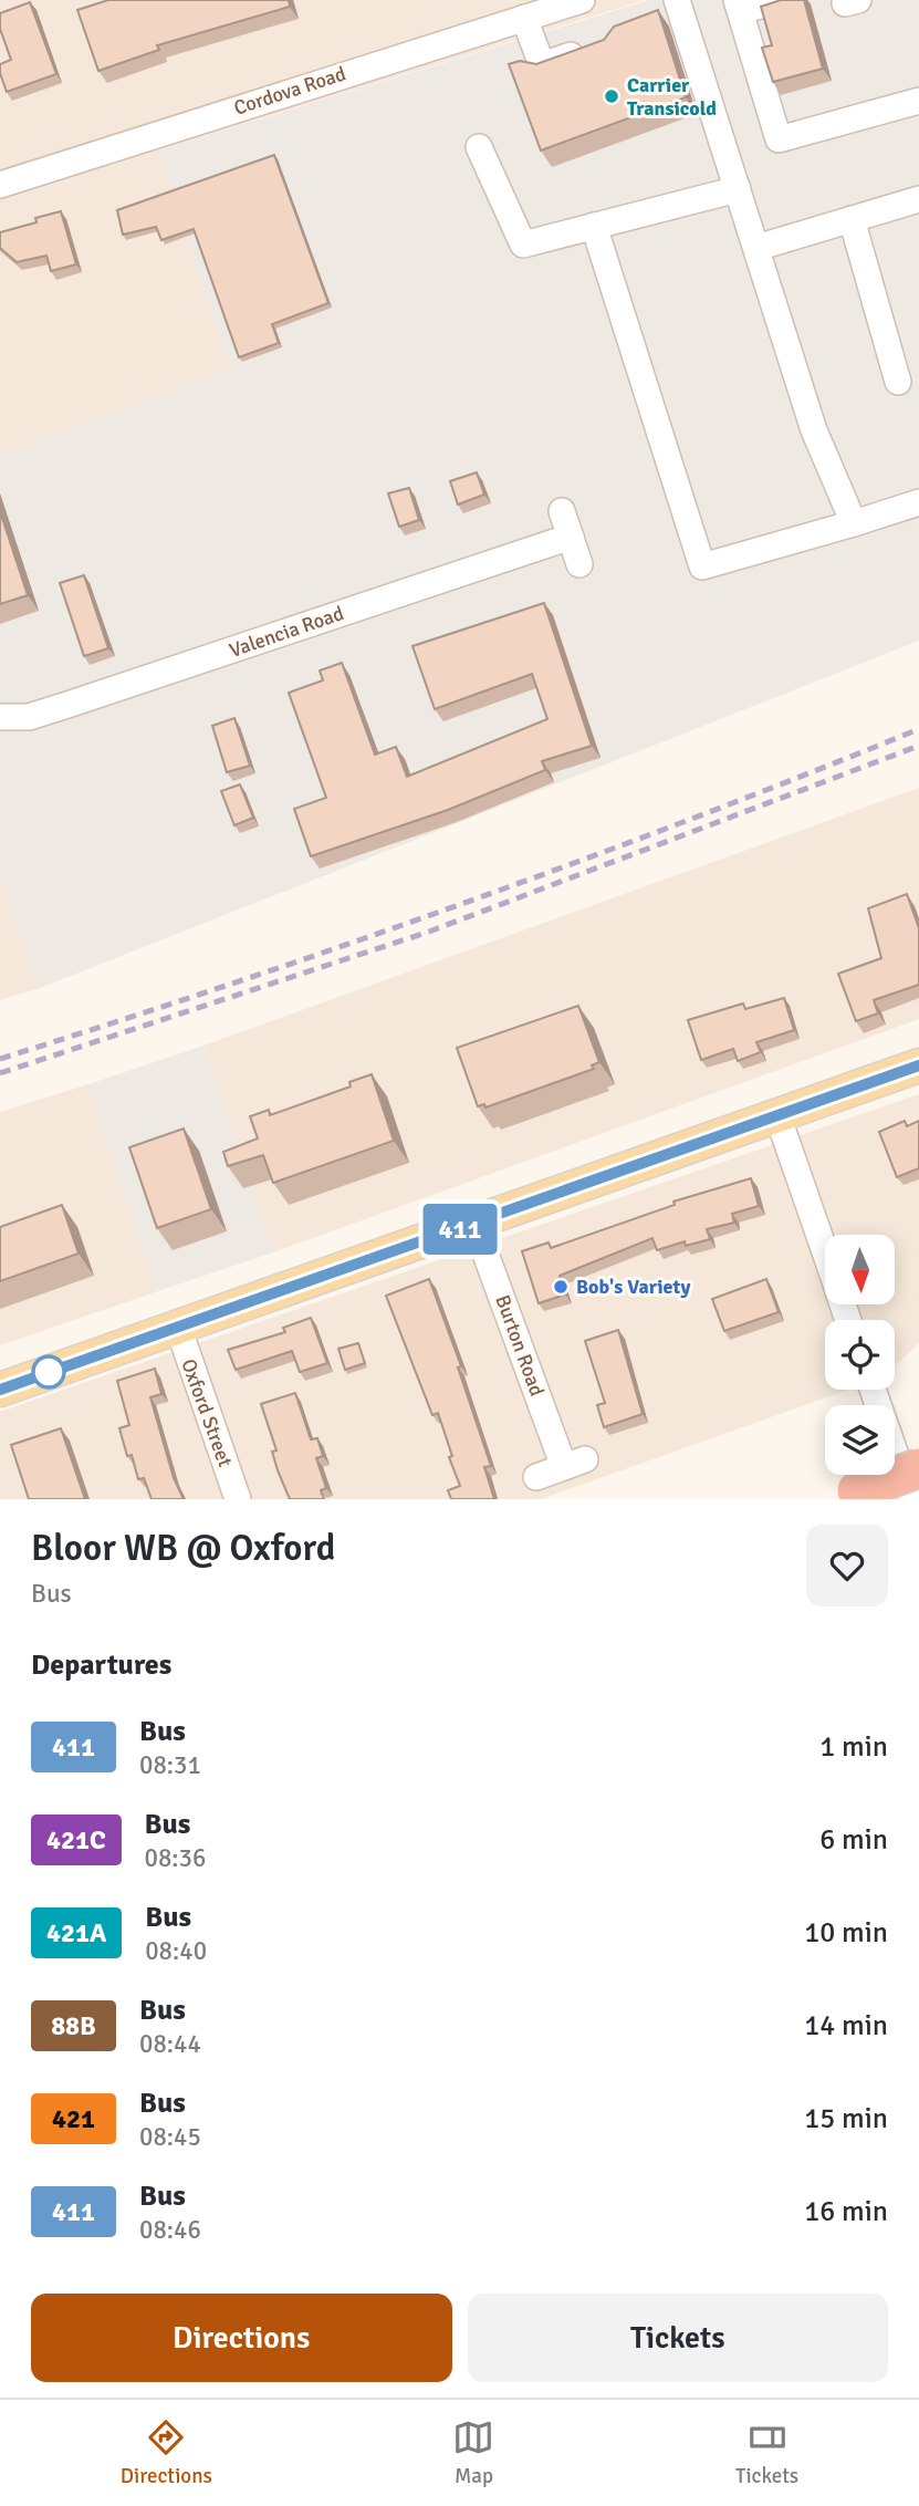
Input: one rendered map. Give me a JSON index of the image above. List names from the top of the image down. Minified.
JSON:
{"streets":{"street":["Cordova Road","Valencia Road","Burton Road","Oxford Street"]},"places":["Carrier Transicold","Bob's Variety"],"lines":["bus line 411"],"north":"bottom","page":{"on_map":"411","heading":[["Bloor WB @ Oxford","Bus"],"Departures"],"list":[{"mark":"411","name":"Bus","note":"08:31","value":"1 min"},{"mark":"421C","name":"Bus","note":"08:36","value":"6 min"},{"mark":"421A","name":"Bus","note":"08:40","value":"10 min"},{"mark":"88B","name":"Bus","note":"08:44","value":"14 min"},{"mark":"421","name":"Bus","note":"08:45","value":"15 min"},{"mark":"411","name":"Bus","note":"08:46","value":"16 min"}],"buttons":["Directions","Tickets"],"tabs":["Directions","Map","Tickets"]}}
